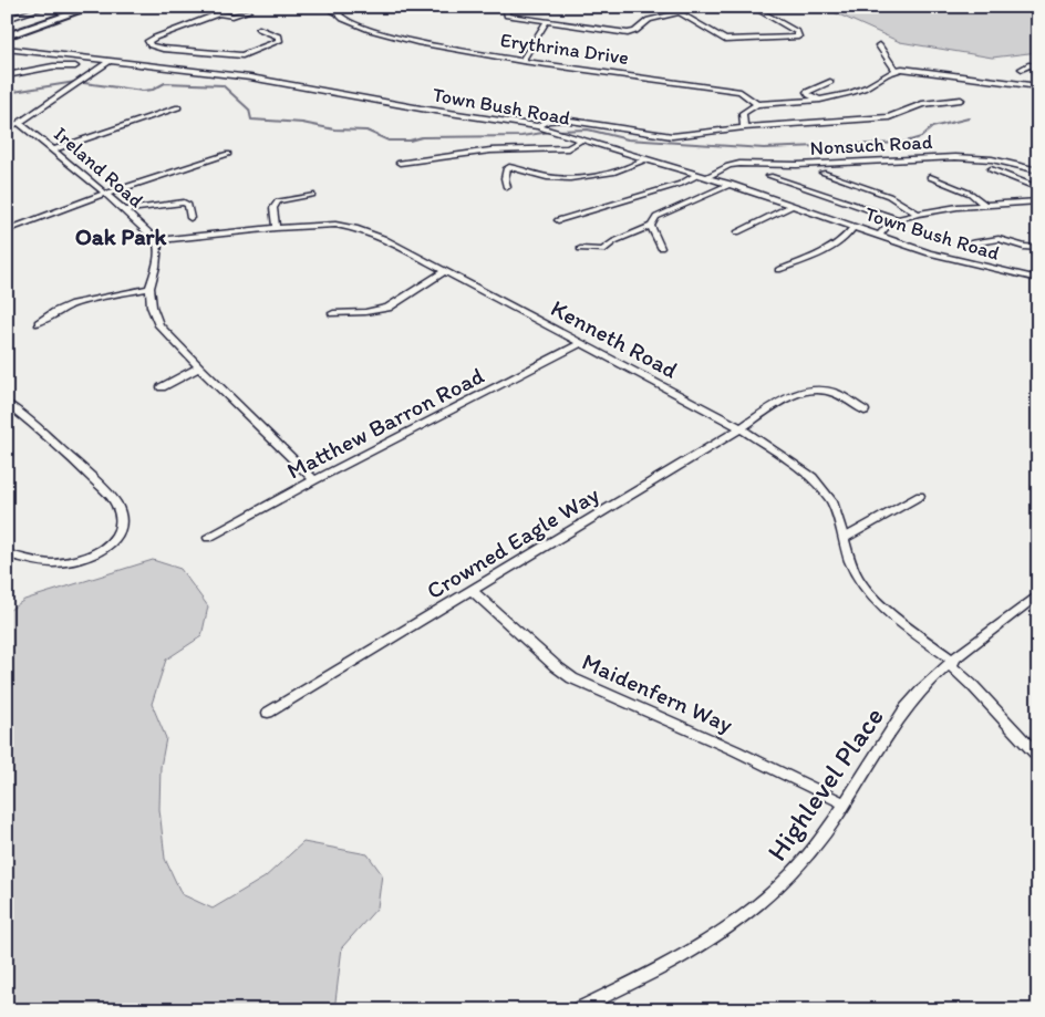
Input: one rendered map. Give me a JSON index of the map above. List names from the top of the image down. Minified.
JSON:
{"streets":{"street":["Erythrina Drive","Town Bush Road","Nonsuch Road","Ireland Road","Kenneth Road","Matthew Barron Road","Crowned Eagle Way","Maidenfern Way","Highlevel Place"]},"crossings":[["Town Bush Road","Nonsuch Road"],["Town Bush Road","Ireland Road"],["Ireland Road","Kenneth Road"],["Kenneth Road","Matthew Barron Road"],["Kenneth Road","Crowned Eagle Way"],["Kenneth Road","Highlevel Place"],["Crowned Eagle Way","Maidenfern Way"],["Maidenfern Way","Highlevel Place"]],"districts":["Oak Park"]}
